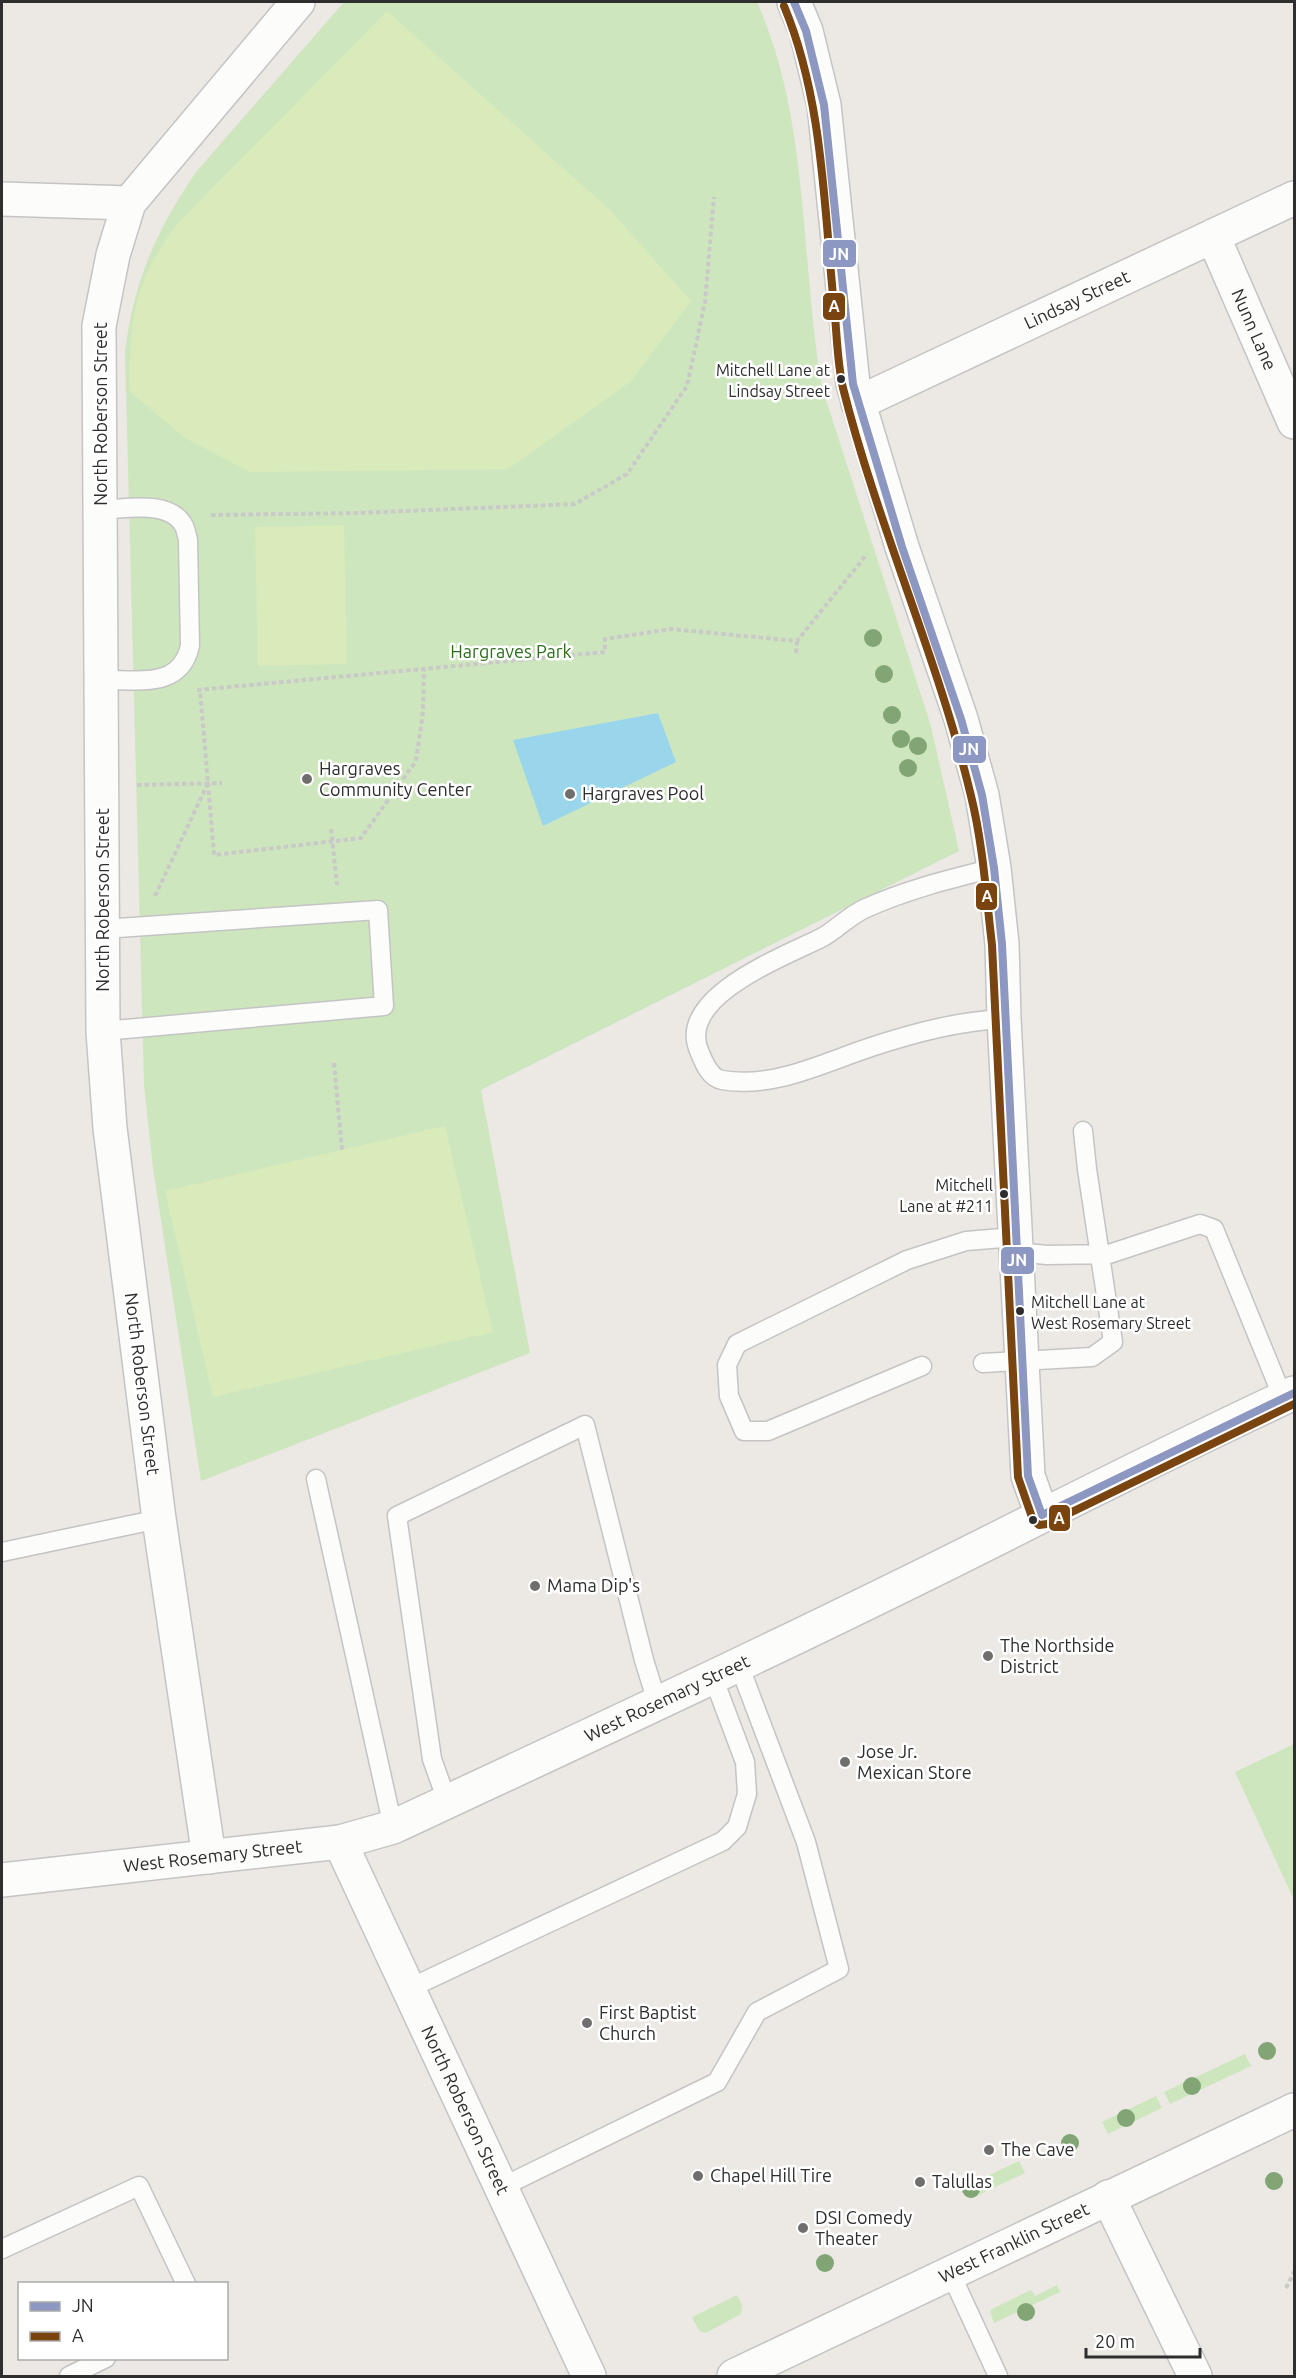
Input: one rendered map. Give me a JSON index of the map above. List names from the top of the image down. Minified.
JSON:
{"streets":{"street":["Lindsay Street","Nunn Lane","North Roberson Street","West Rosemary Street","West Franklin Street"]},"crossings":[["Lindsay Street","Nunn Lane"],["North Roberson Street","West Rosemary Street"]],"parks":["Hargraves Park"],"places":["Mitchell Lane at Lindsay Street","Hargraves Community Center","Hargraves Pool","Mitchell Lane at #211","Mitchell Lane at West Rosemary Street","Mama Dip's","The Northside District","Jose Jr. Mexican Store","First Baptist Church","The Cave","Chapel Hill Tire","Talullas","DSI Comedy Theater"],"lines":["transit line JN","transit line A"],"legend":["JN","A"],"scale_bar":"20 m"}
